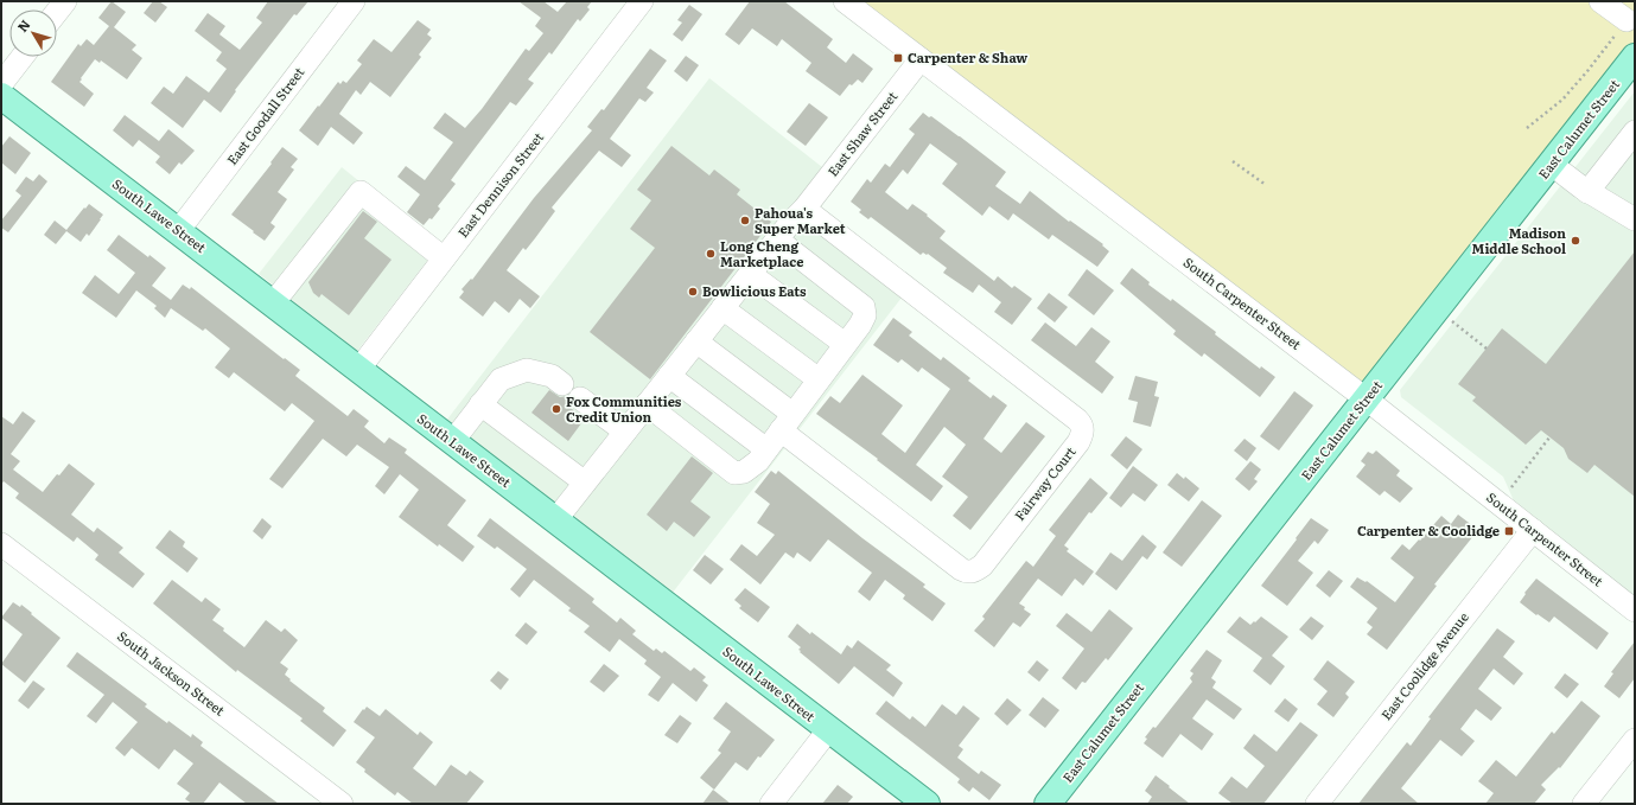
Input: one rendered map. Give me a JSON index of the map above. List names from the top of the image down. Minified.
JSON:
{"streets":{"main road":["East Calumet Street","South Lawe Street"],"street":["East Goodall Street","East Shaw Street","East Dennison Street","South Carpenter Street","Fairway Court","East Coolidge Avenue","South Jackson Street"]},"crossings":[["East Goodall Street","South Lawe Street"],["East Calumet Street","South Carpenter Street"],["East Shaw Street","South Lawe Street"],["East Shaw Street","South Carpenter Street"],["East Shaw Street","Fairway Court"],["East Dennison Street","South Lawe Street"],["South Carpenter Street","East Coolidge Avenue"]],"places":{"transit":["Carpenter & Shaw","Carpenter & Coolidge"],"other":["Pahoua's Super Market","Madison Middle School","Long Cheng Marketplace","Bowlicious Eats","Fox Communities Credit Union"]},"north":"top left"}
